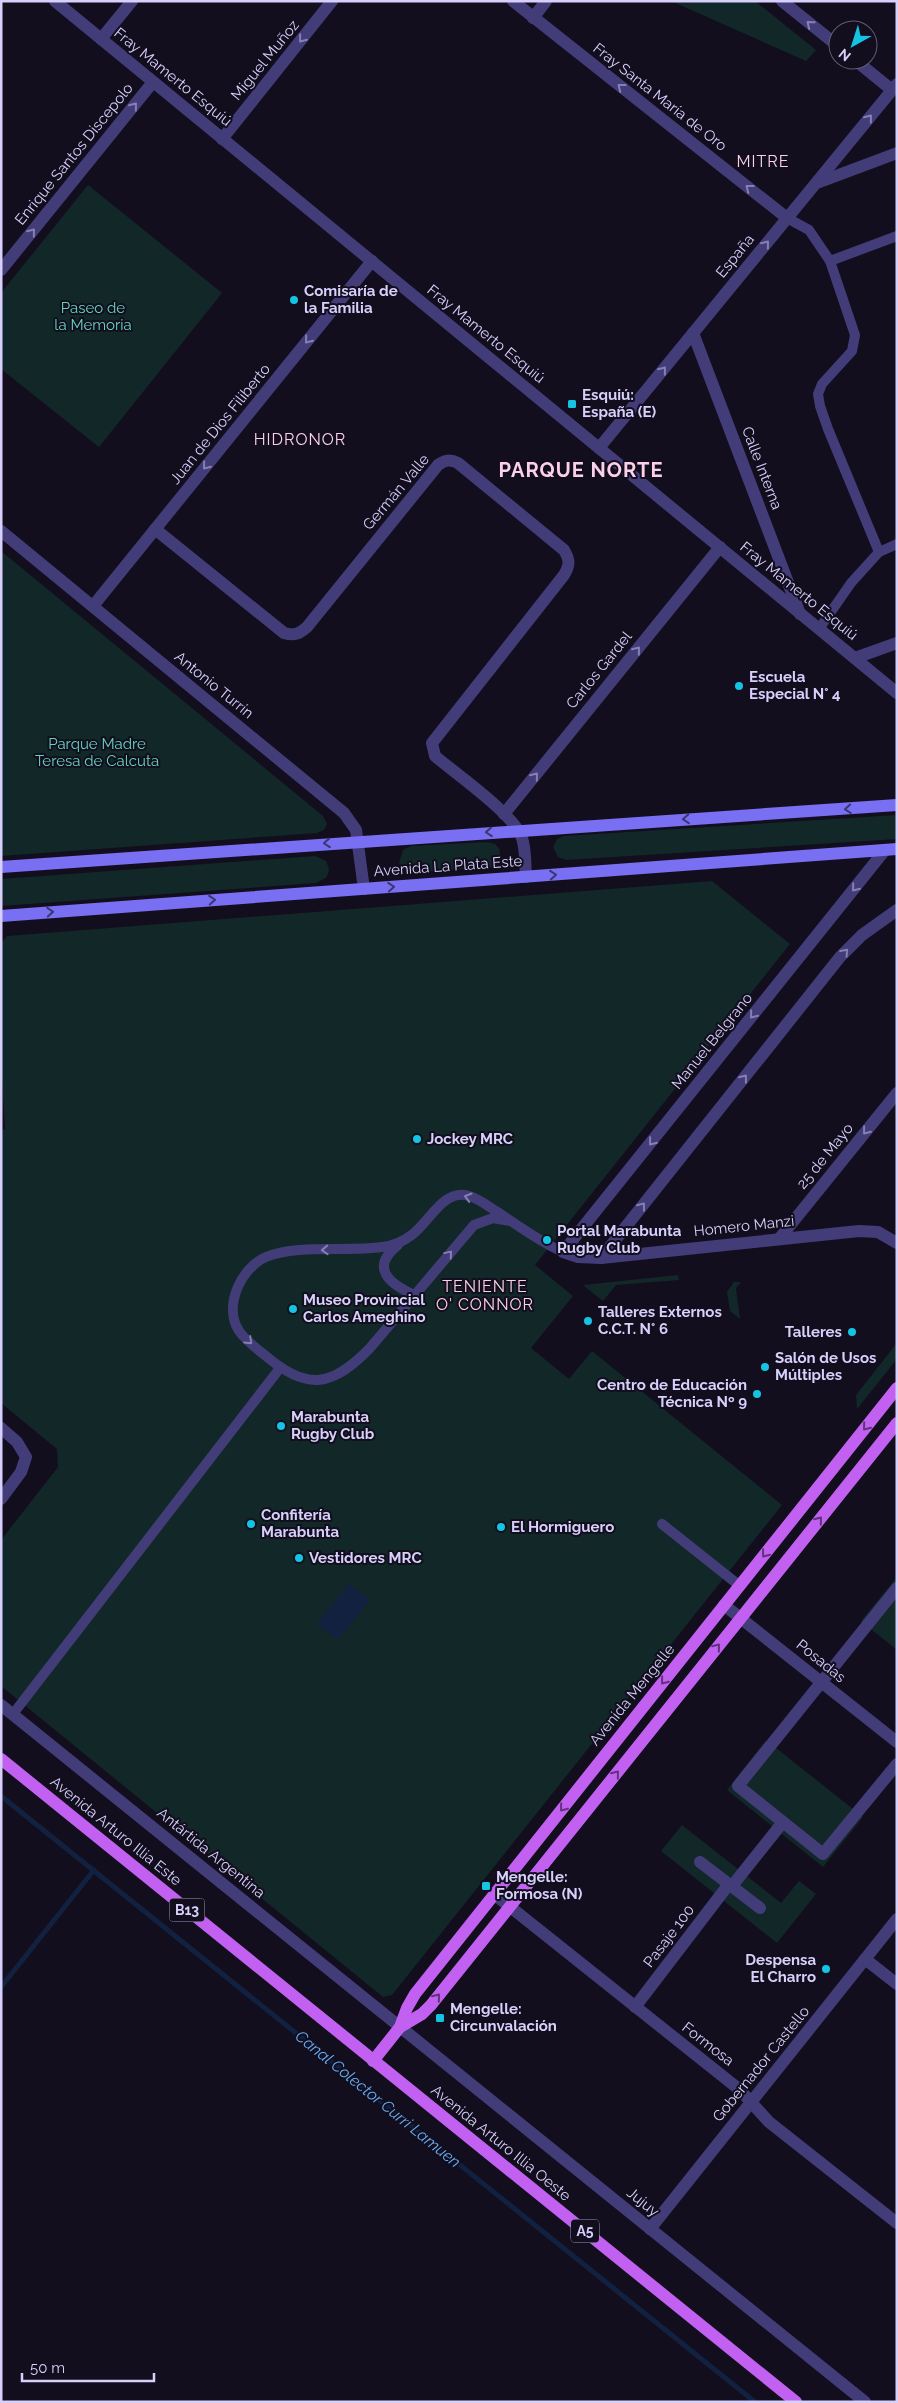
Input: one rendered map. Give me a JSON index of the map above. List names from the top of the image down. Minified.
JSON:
{"streets":{"main road":["Avenida La Plata Este","Avenida Mengelle","Avenida Arturo Illia Este","B13","Avenida Arturo Illia Oeste","A5"],"street":["Miguel Muñoz","Fray Mamerto Esquiú","Fray Santa María de Oro","Enrique Santos Discepolo","España","Juan de Dios Filiberto","Calle Interna","Germán Valle","Carlos Gardel","Antonio Turrín","Manuel Belgrano","25 de Mayo","Homero Manzi","Posadas","Antártida Argentina","Pasaje 100","Formosa","Gobernador Castello","Jujuy"]},"crossings":[["Miguel Muñoz","Fray Mamerto Esquiú"],["Fray Mamerto Esquiú","Enrique Santos Discepolo"],["Fray Mamerto Esquiú","España"],["Fray Mamerto Esquiú","Juan de Dios Filiberto"],["Fray Mamerto Esquiú","Calle Interna"],["Fray Mamerto Esquiú","Carlos Gardel"],["Fray Santa María de Oro","España"],["España","Calle Interna"],["Juan de Dios Filiberto","Germán Valle"],["Juan de Dios Filiberto","Antonio Turrín"],["Germán Valle","Carlos Gardel"],["Germán Valle","Avenida La Plata Este"],["Antonio Turrín","Avenida La Plata Este"],["Avenida La Plata Este","Manuel Belgrano"],["Manuel Belgrano","Homero Manzi"],["25 de Mayo","Homero Manzi"],["Posadas","Avenida Mengelle"],["Avenida Mengelle","Avenida Arturo Illia Este"],["Avenida Mengelle","Antártida Argentina"],["Avenida Mengelle","Formosa"],["Avenida Mengelle","Avenida Arturo Illia Oeste"],["Avenida Mengelle","Jujuy"],["Avenida Arturo Illia Este","Avenida Arturo Illia Oeste"],["Antártida Argentina","Jujuy"],["Pasaje 100","Formosa"],["Formosa","Gobernador Castello"],["Gobernador Castello","Jujuy"]],"one_way":["Miguel Muñoz","Fray Santa María de Oro","Enrique Santos Discepolo","España","Juan de Dios Filiberto","Carlos Gardel","25 de Mayo"],"districts":["MITRE","HIDRONOR","PARQUE NORTE","TENIENTE O' CONNOR"],"water":["Canal Colector Curri Lamuen"],"parks":["Paseo de la Memoria","Parque Madre Teresa de Calcuta"],"places":{"other":["Comisaría de la Familia","Escuela Especial N° 4","Jockey MRC","Portal Marabunta Rugby Club","Museo Provincial Carlos Ameghino","Talleres Externos C.C.T. N° 6","Talleres","Salón de Usos Múltiples","Centro de Educación Técnica Nº 9","Marabunta Rugby Club","Confitería Marabunta","El Hormiguero","Vestidores MRC","Despensa El Charro"],"transit":["Esquiú: España (E)","Mengelle: Formosa (N)","Mengelle: Circunvalación"]},"scale_bar":"50 m","north":"bottom left"}
